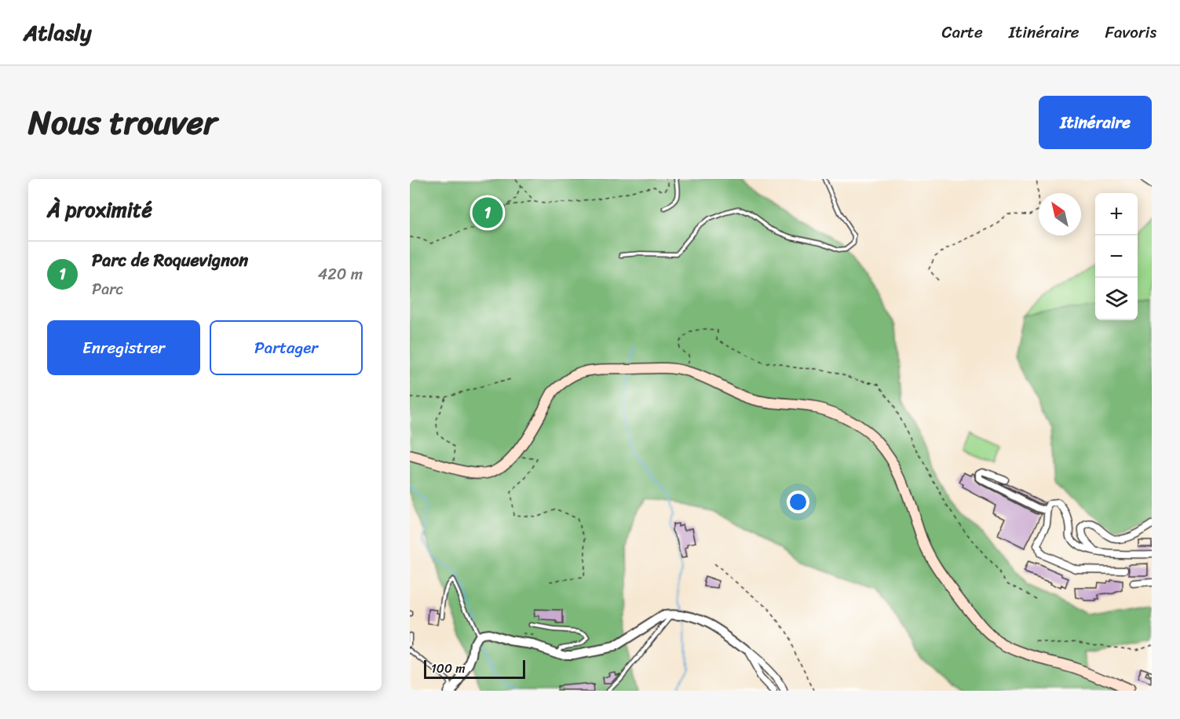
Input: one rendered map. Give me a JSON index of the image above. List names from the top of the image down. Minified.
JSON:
{"scale_bar":"100 m","north":"top left","page":{"header":"Atlasly","nav":["Carte","Itinéraire","Favoris"],"title":"Nous trouver","buttons":["Itinéraire",["Enregistrer","Partager"]],"heading":"À proximité","map_buttons":["+","−"],"pins":"1","list":[{"mark":"1","name":"Parc de Roquevignon","note":"Parc","value":"420 m"}],"scale":"100 m"}}
